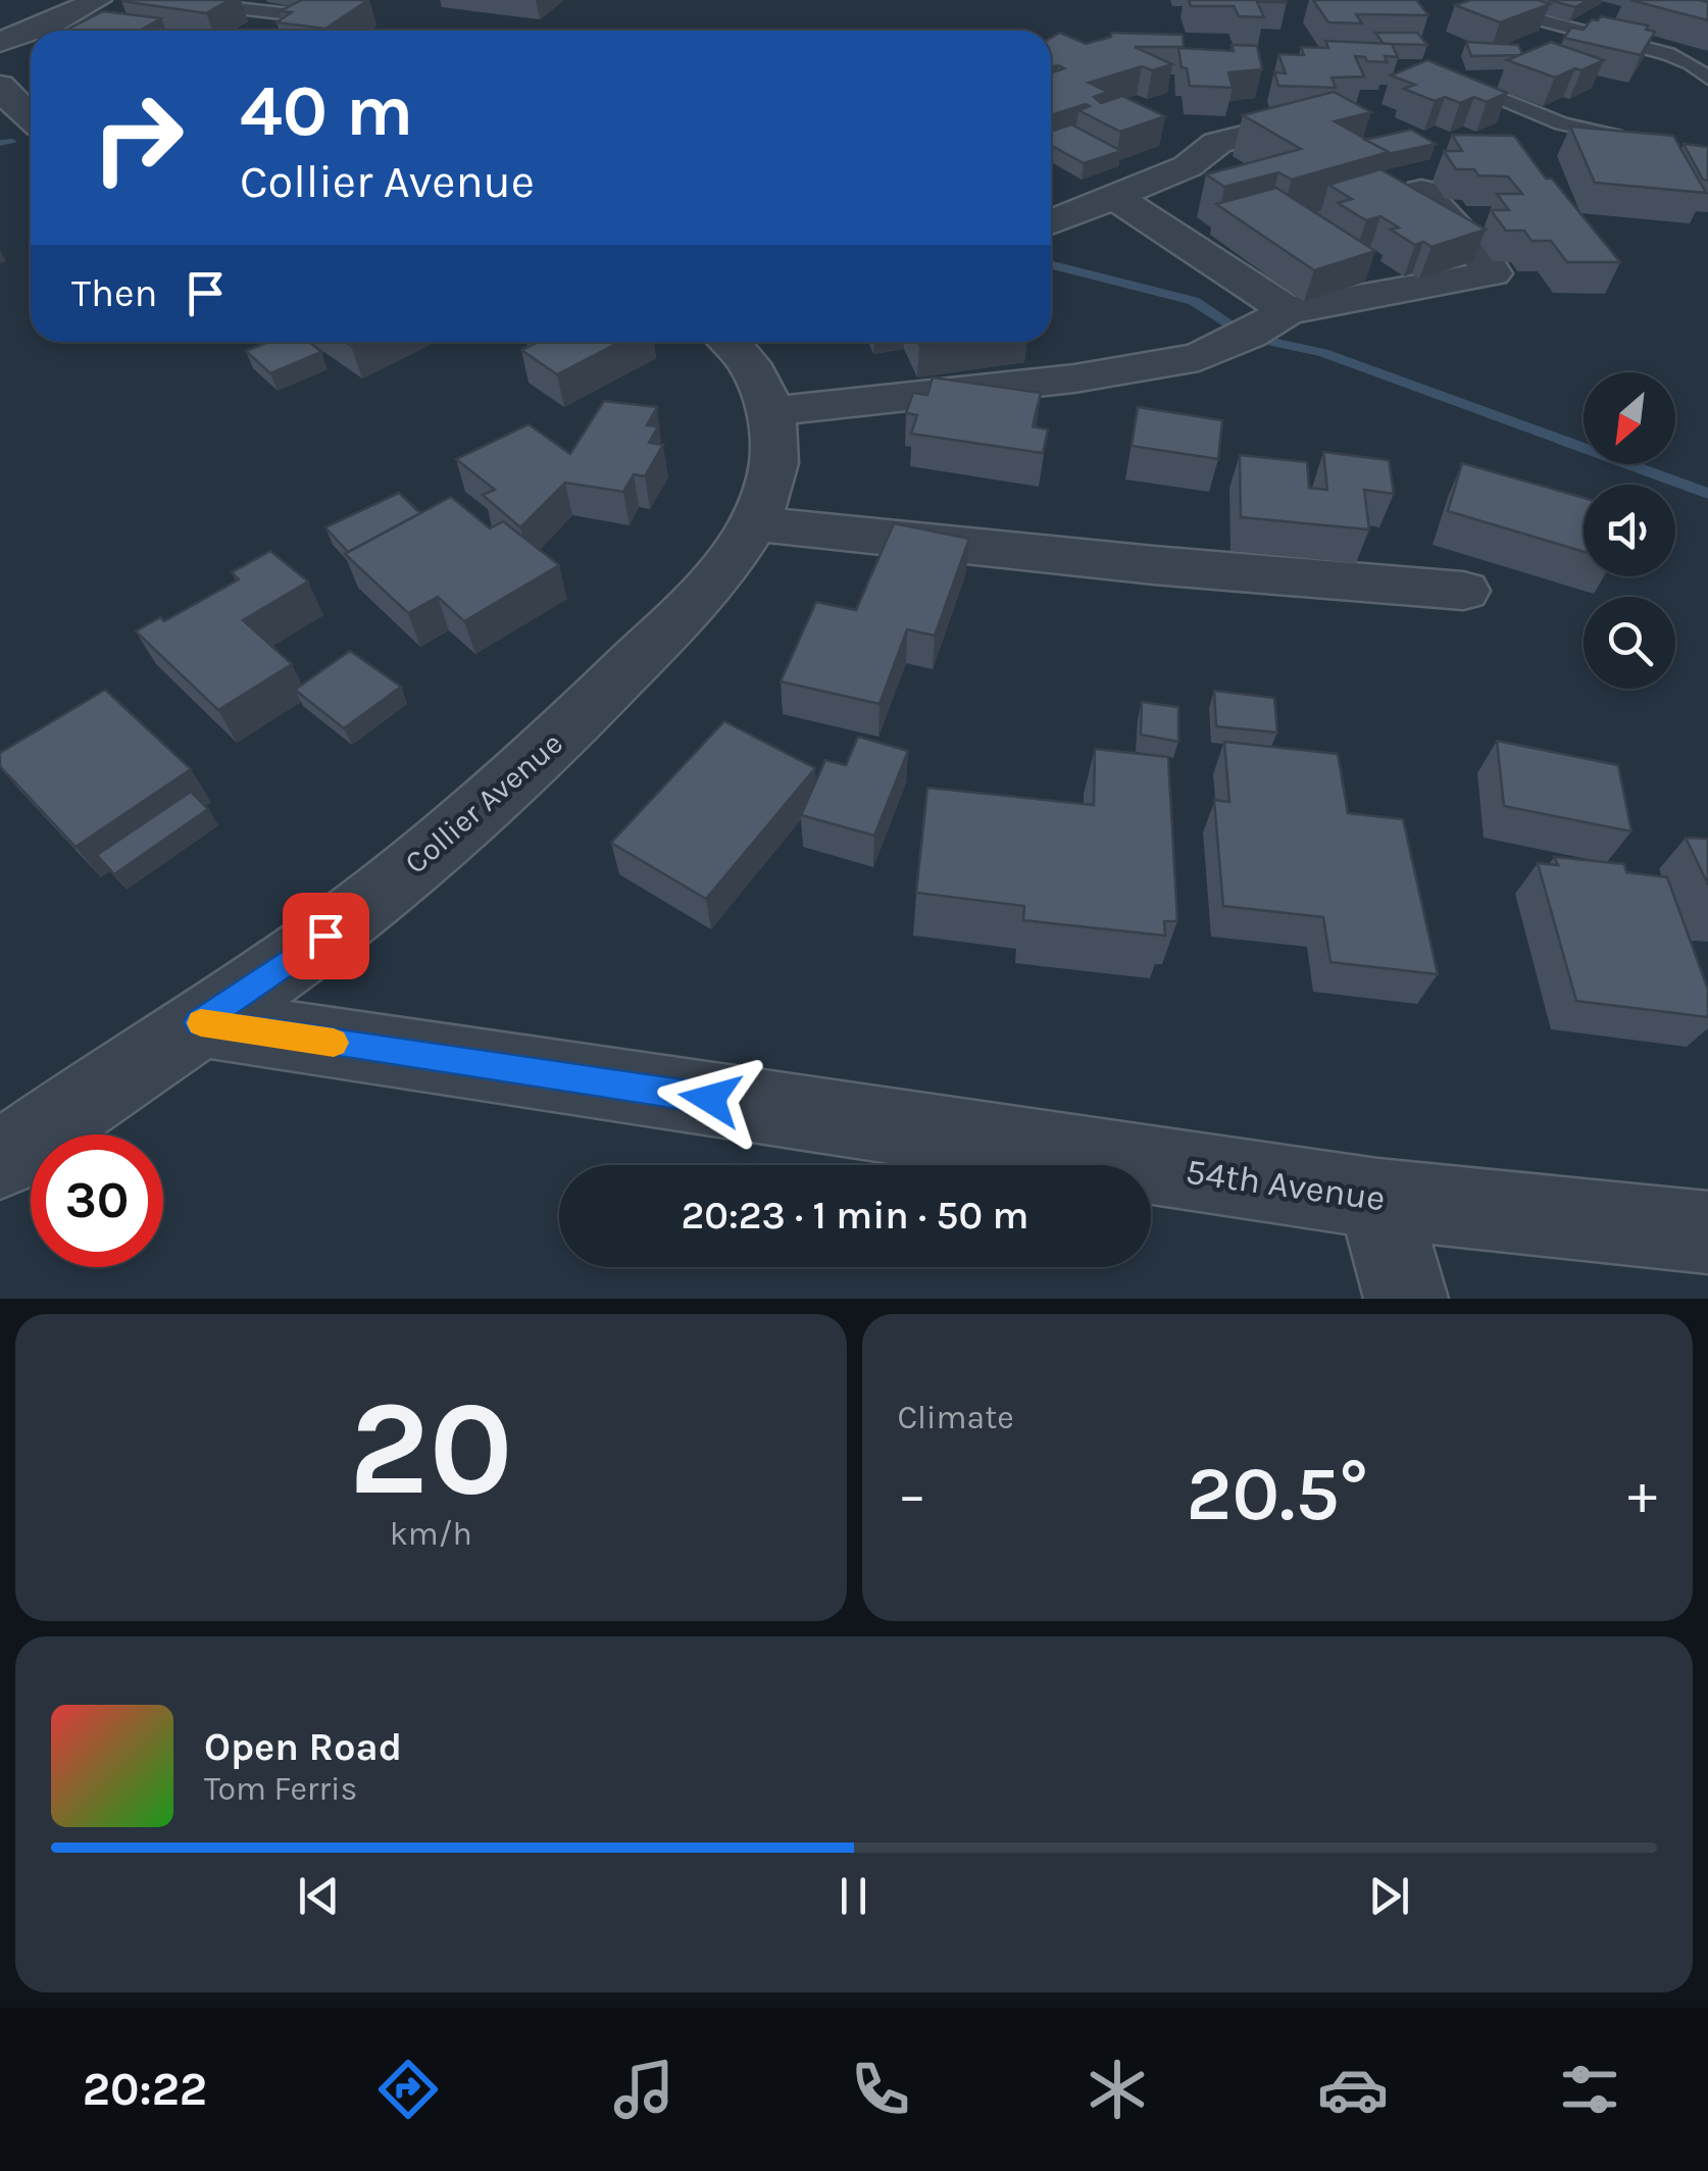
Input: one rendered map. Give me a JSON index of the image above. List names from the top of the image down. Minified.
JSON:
{"streets":{"street":["Collier Avenue","54th Avenue"]},"crossings":[["Collier Avenue","54th Avenue"]],"north":"bottom left","page":{"turn":["40 m","Collier Avenue"],"then":"Then","limit":"30","trip":"20:23 · 1 min · 50 m","tile":[["20","km/h"],"Climate"],"heat":["−","20.5°","+"],"song":["Open Road","Tom Ferris"],"tabs":"20:22"}}
